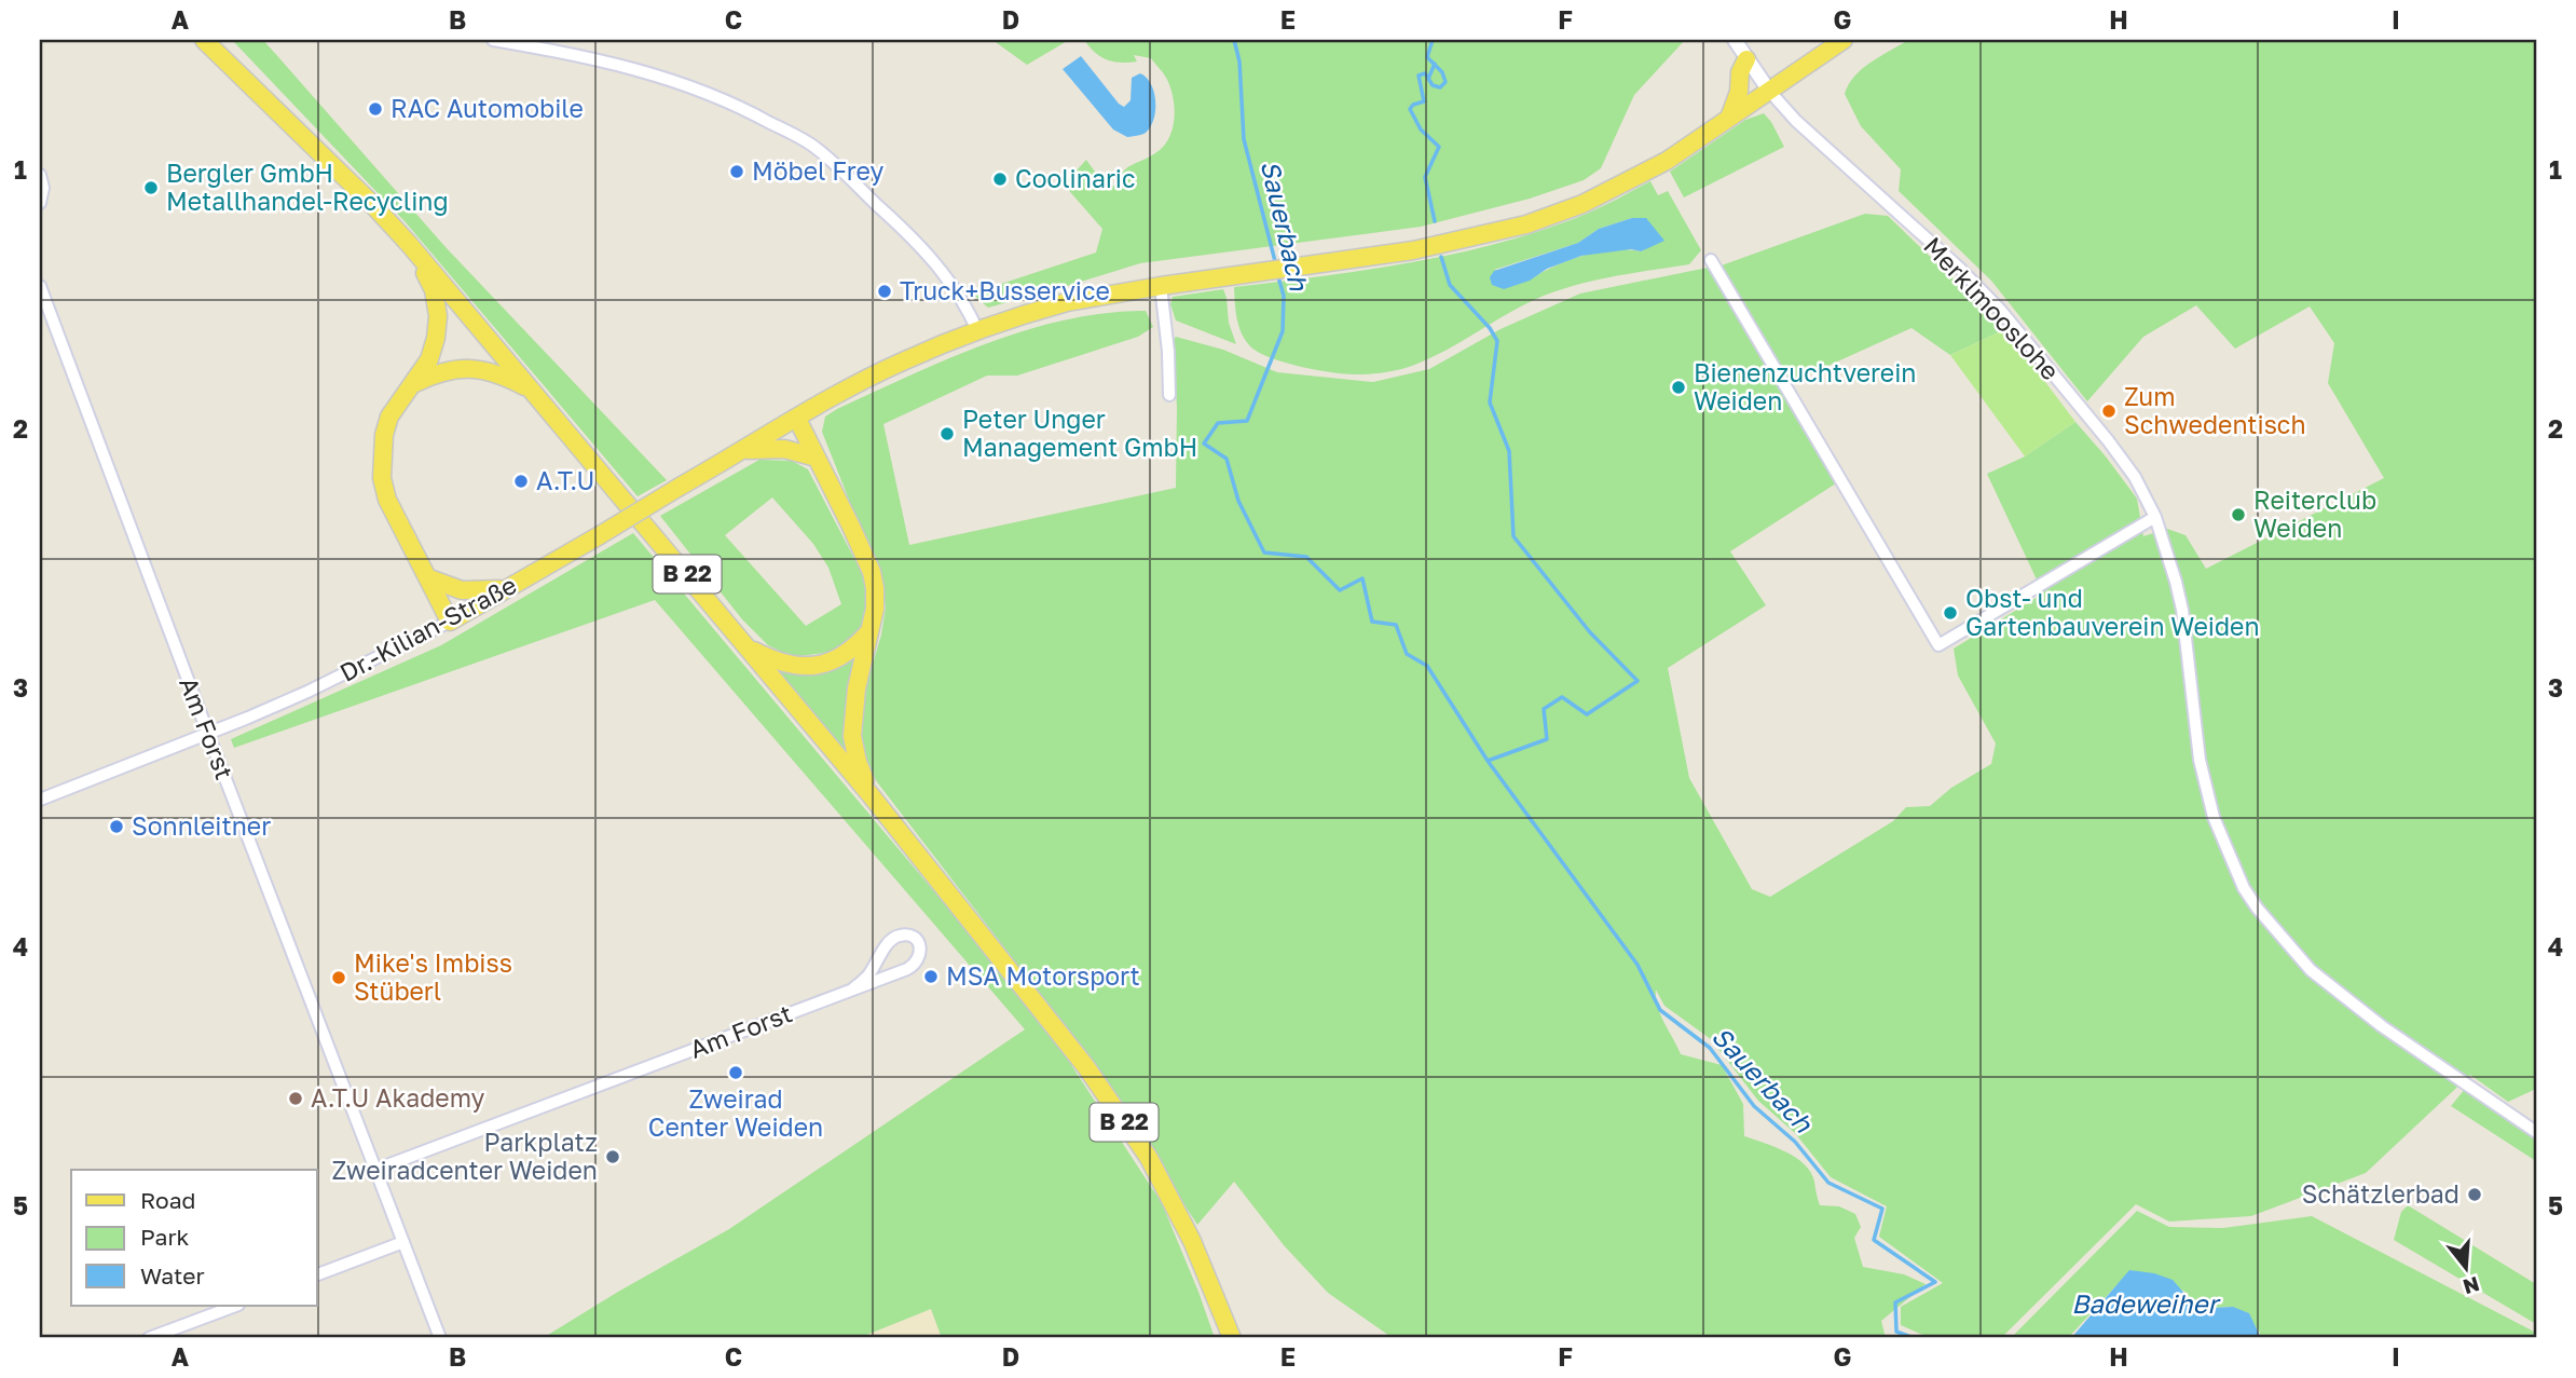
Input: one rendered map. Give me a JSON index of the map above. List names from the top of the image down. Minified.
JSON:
{"streets":{"main road":["B 22","Dr.-Kilian-Straße"],"street":["Merklmooslohe","Am Forst"]},"crossings":[["Merklmooslohe","Dr.-Kilian-Straße"],["Dr.-Kilian-Straße","Am Forst"]],"water":["Sauerbach","Badeweiher"],"places":["RAC Automobile","Möbel Frey","Coolinaric","Bergler GmbH Metallhandel-Recycling","Truck+Busservice","Bienenzuchtverein Weiden","Zum Schwedentisch","Peter Unger Management GmbH","A.T.U","Reiterclub Weiden","Obst- und Gartenbauverein Weiden","Sonnleitner","MSA Motorsport","Mike's Imbiss Stüberl","Zweirad Center Weiden","A.T.U Akademy","Parkplatz Zweiradcenter Weiden","Schätzlerbad"],"legend":["Road","Park","Water"],"north":"bottom","grid":{"columns":["A","B","C","D","E","F","G","H","I"],"rows":["1","2","3","4","5"]}}
